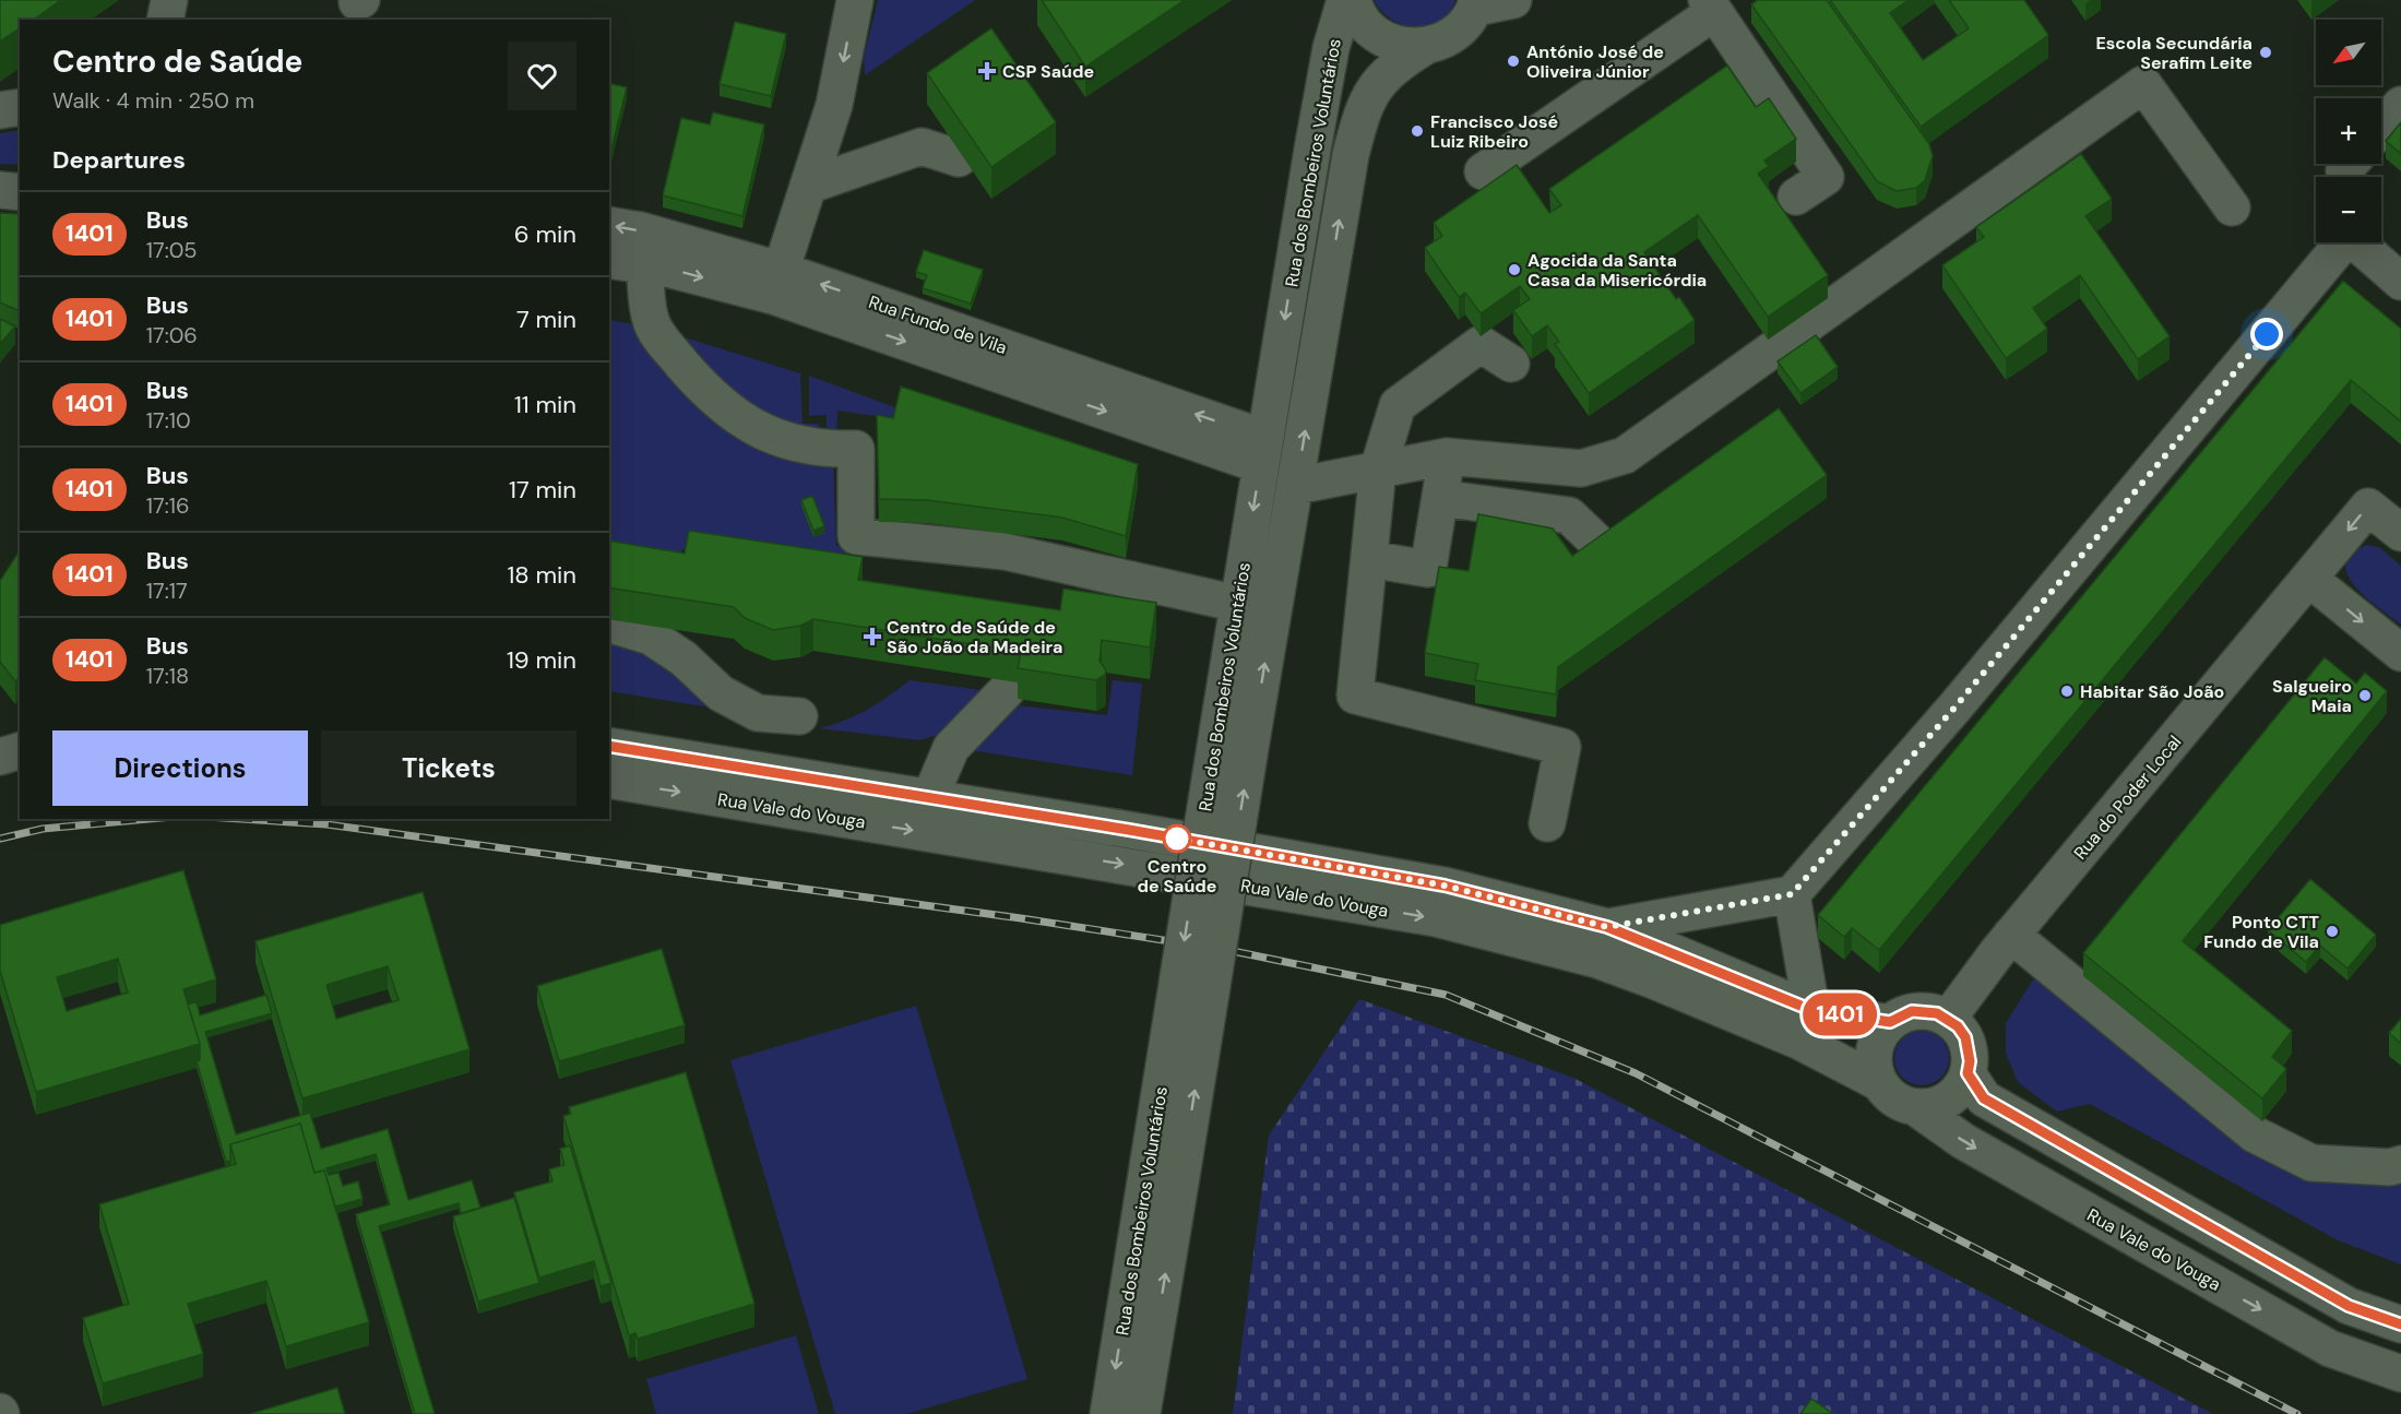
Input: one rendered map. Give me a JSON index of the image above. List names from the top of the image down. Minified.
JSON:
{"streets":{"street":["Rua dos Bombeiros Voluntários","Rua Fundo de Vila","Rua do Poder Local","Rua Vale do Vouga"]},"crossings":[["Rua dos Bombeiros Voluntários","Rua Fundo de Vila"],["Rua do Poder Local","Rua Vale do Vouga"]],"places":{"other":["Escola Secundária Serafim Leite","António José de Oliveira Júnior","Francisco José Luiz Ribeiro","Agocida da Santa Casa da Misericórdia","Habitar São João","Salgueiro Maia","Centro de Saúde","Ponto CTT Fundo de Vila"],"health":["CSP Saúde","Centro de Saúde de São João da Madeira"]},"lines":["bus line 1401"],"north":"bottom left","page":{"on_map":"1401","map_buttons":["+","−"],"heading":[["Centro de Saúde","Walk · 4 min · 250 m"],"Departures"],"list":[{"mark":"1401","name":"Bus","note":"17:05","value":"6 min"},{"mark":"1401","name":"Bus","note":"17:06","value":"7 min"},{"mark":"1401","name":"Bus","note":"17:10","value":"11 min"},{"mark":"1401","name":"Bus","note":"17:16","value":"17 min"},{"mark":"1401","name":"Bus","note":"17:17","value":"18 min"},{"mark":"1401","name":"Bus","note":"17:18","value":"19 min"}],"buttons":["Directions","Tickets"]}}
